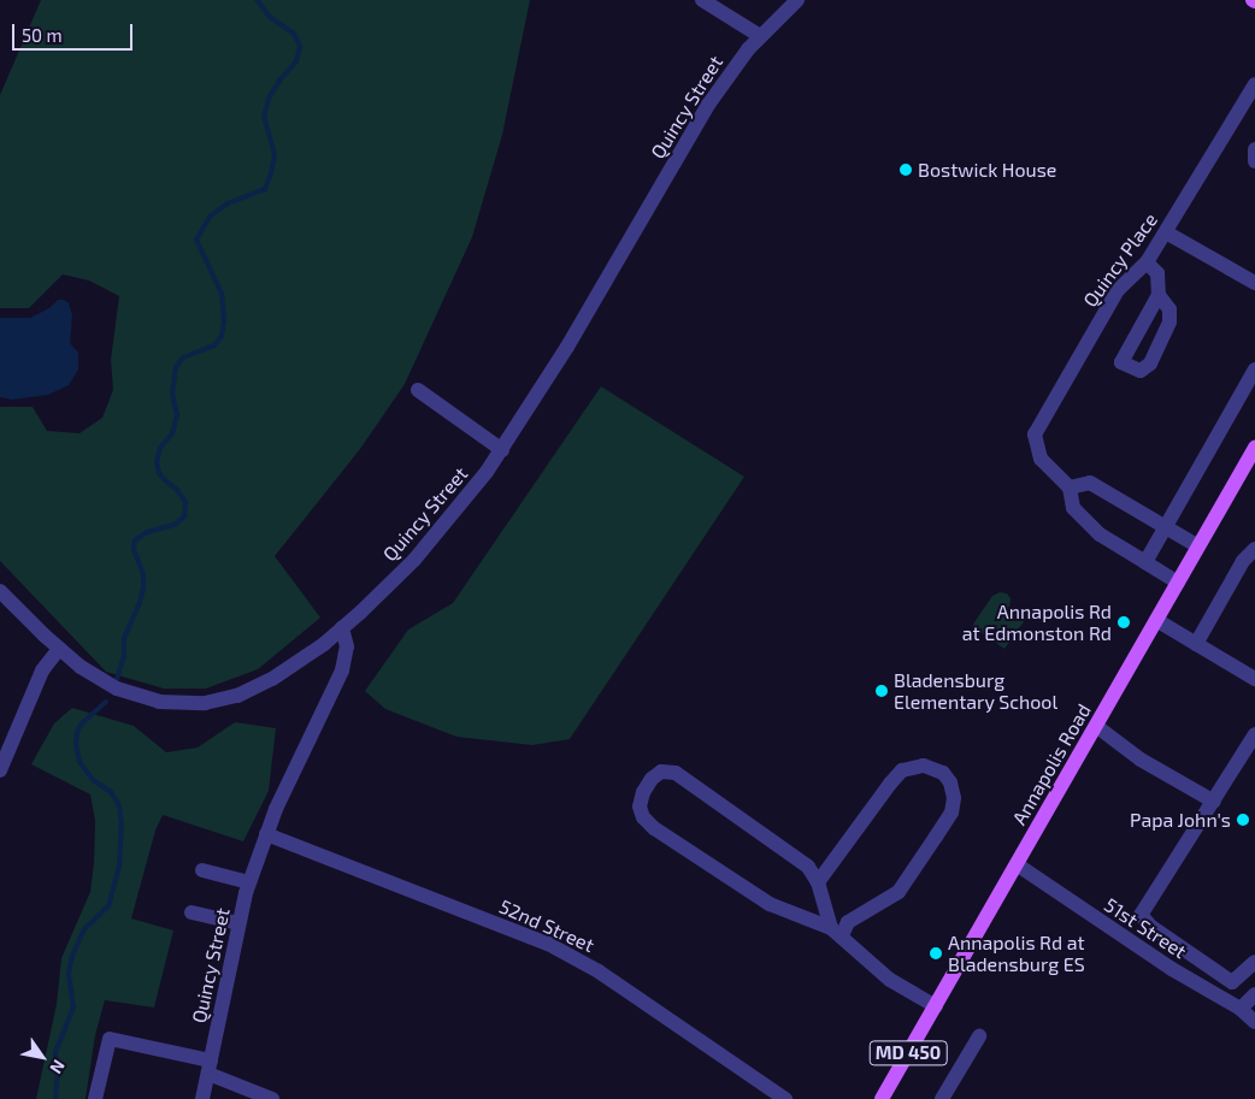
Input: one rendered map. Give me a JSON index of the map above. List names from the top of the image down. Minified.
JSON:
{"streets":{"main road":["Annapolis Road","MD 450"],"street":["Quincy Street","Quincy Place","52nd Street","51st Street"]},"crossings":[["Quincy Street","52nd Street"],["Quincy Place","Annapolis Road"],["Annapolis Road","51st Street"]],"places":["Bostwick House","Annapolis Rd at Edmonston Rd","Bladensburg Elementary School","Papa John's","Annapolis Rd at Bladensburg ES"],"scale_bar":"50 m","north":"bottom right"}
